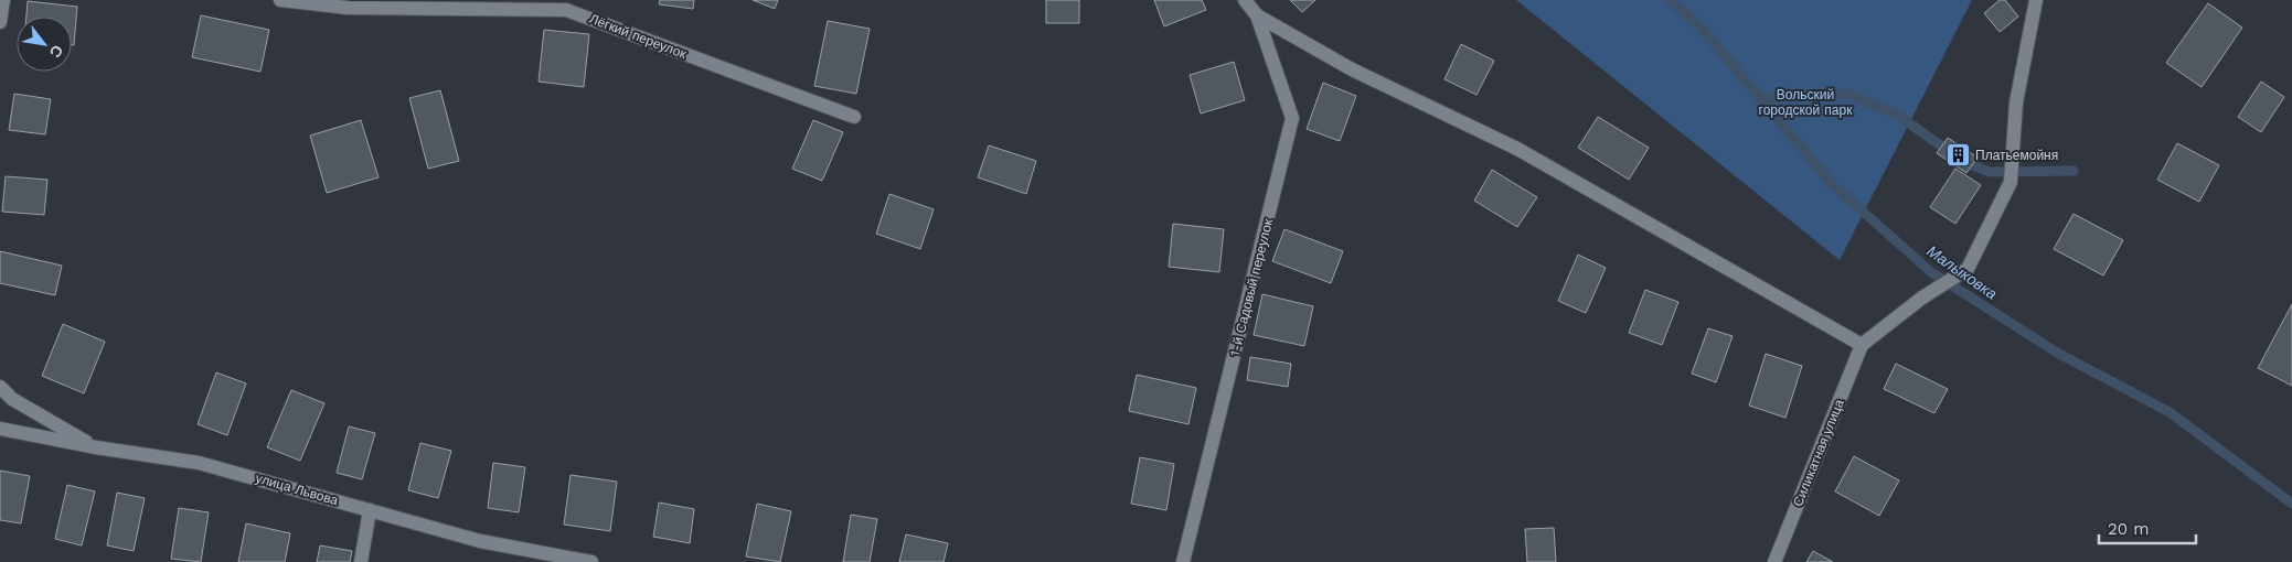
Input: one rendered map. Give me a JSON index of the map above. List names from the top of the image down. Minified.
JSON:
{"streets":{"street":["Лёгкий переулок","1-й Садовый переулок","Силикатная улица","улица Львова"]},"water":["Малыковка"],"parks":["Вольский городской парк"],"places":{"building":["Платьемойня"]},"scale_bar":"20 m","north":"bottom right"}
